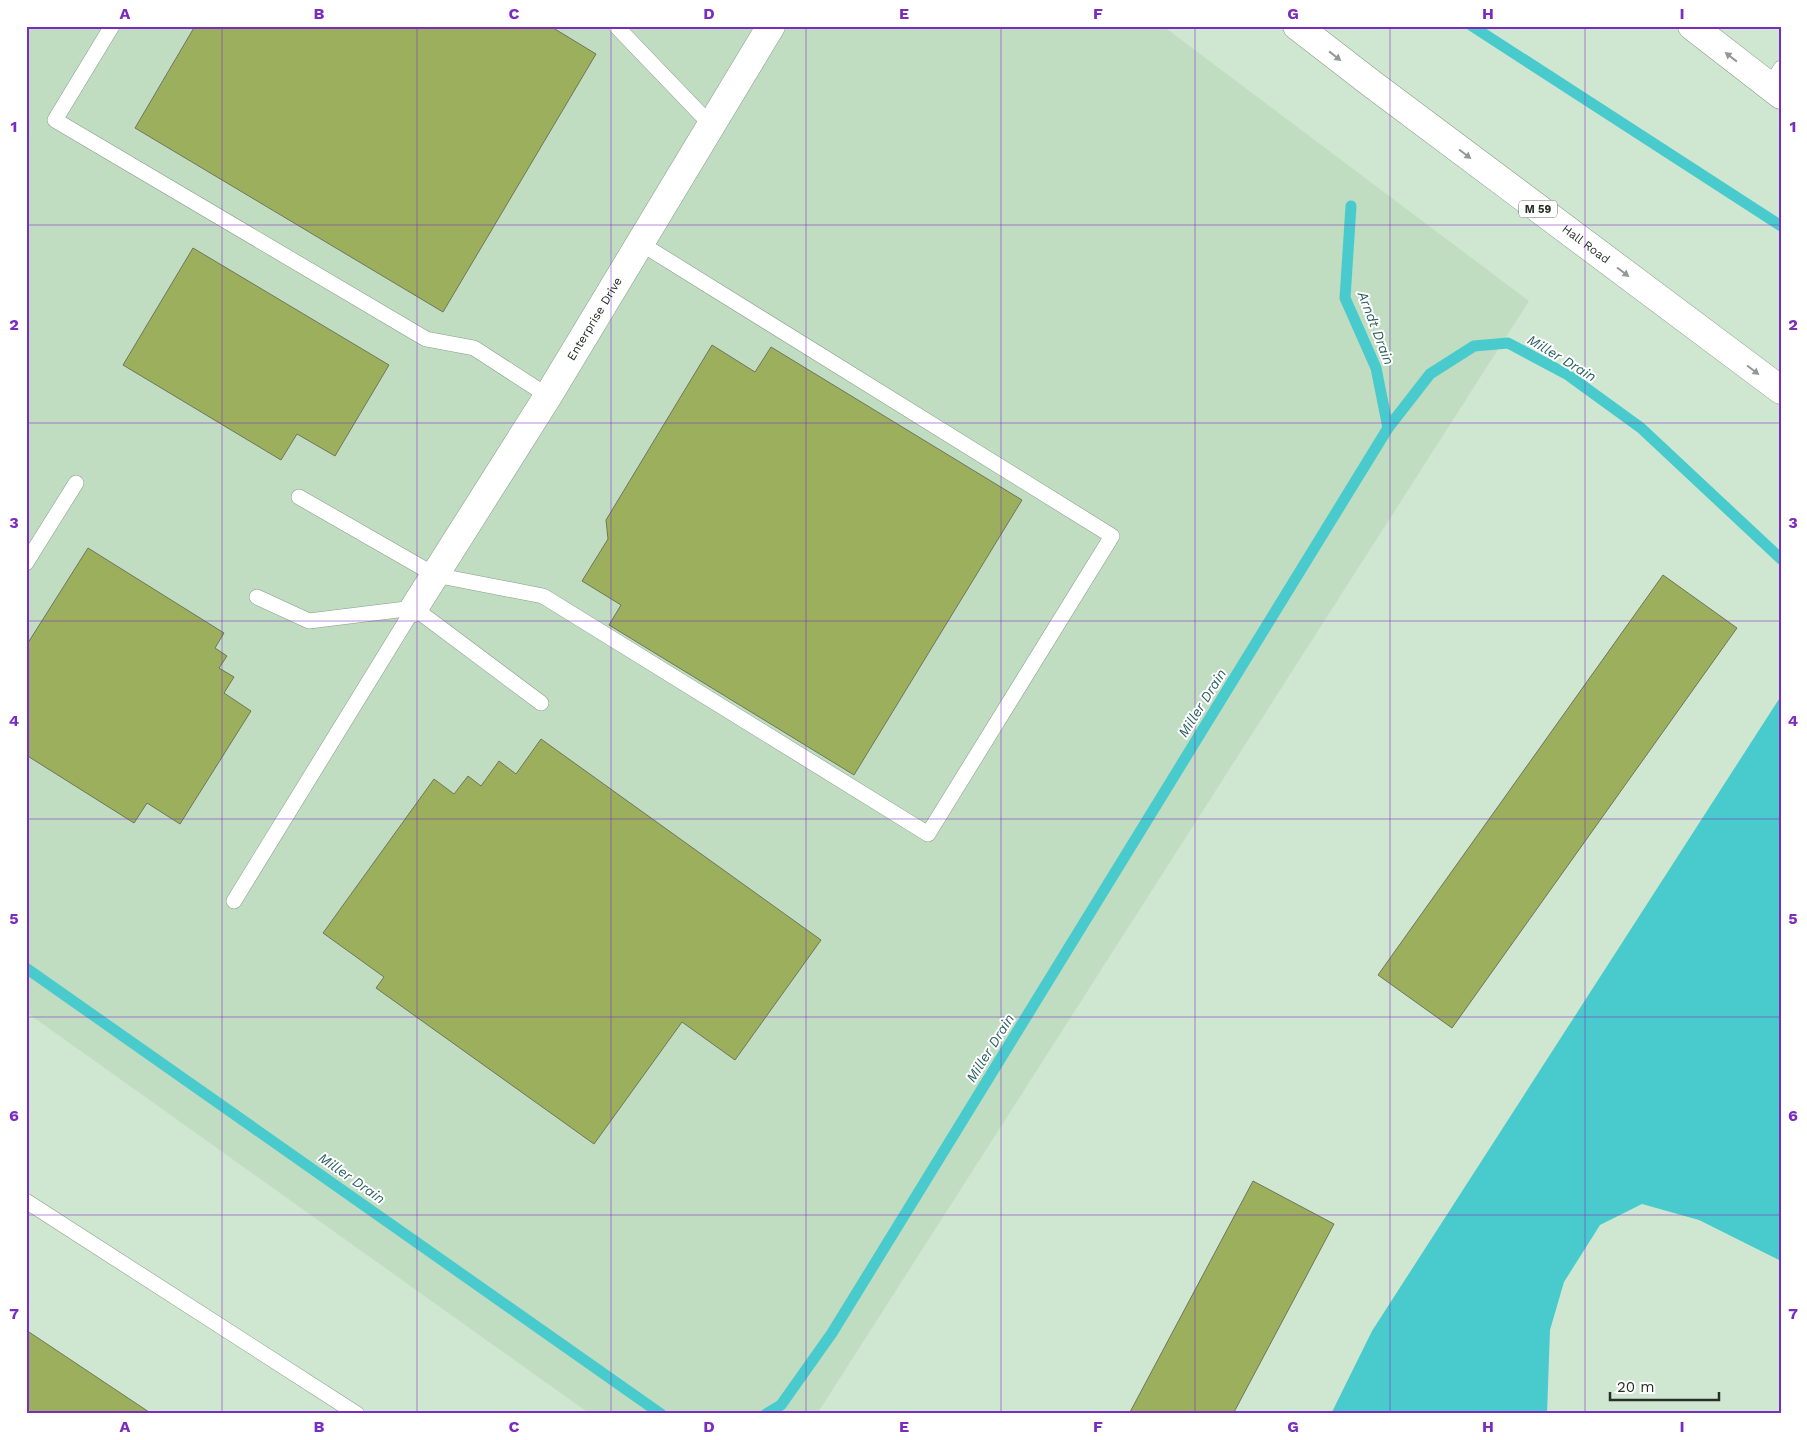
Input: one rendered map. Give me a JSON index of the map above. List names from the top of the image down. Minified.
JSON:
{"streets":{"main road":["M 59","Hall Road","Enterprise Drive"]},"one_way":["Hall Road"],"water":["Arndt Drain","Miller Drain"],"scale_bar":"20 m","grid":{"columns":["A","B","C","D","E","F","G","H","I"],"rows":["1","2","3","4","5","6","7"]}}
